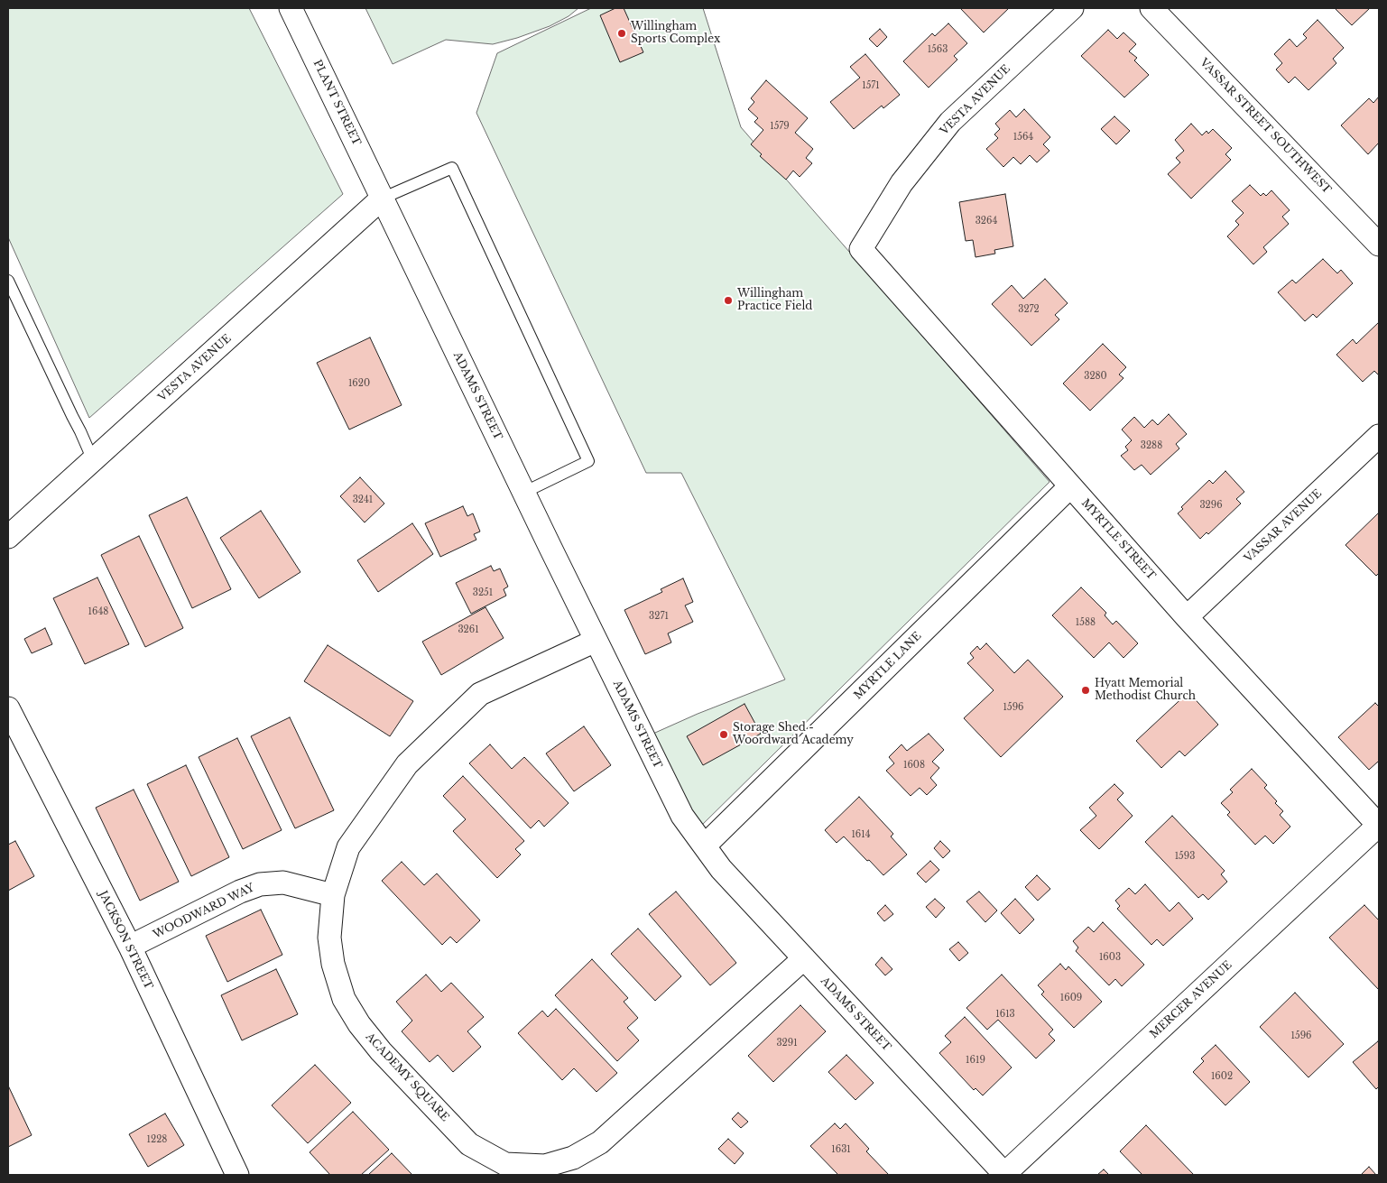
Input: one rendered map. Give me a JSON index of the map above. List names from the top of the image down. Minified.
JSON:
{"streets":{"street":["VESTA AVENUE","PLANT STREET","VASSAR STREET SOUTHWEST","ADAMS STREET","VASSAR AVENUE","MYRTLE STREET","MYRTLE LANE","WOODWARD WAY","JACKSON STREET","MERCER AVENUE","ACADEMY SQUARE"]},"crossings":[["VESTA AVENUE","PLANT STREET"],["VESTA AVENUE","ADAMS STREET"],["VESTA AVENUE","MYRTLE STREET"],["PLANT STREET","ADAMS STREET"],["ADAMS STREET","MYRTLE LANE"],["ADAMS STREET","MERCER AVENUE"],["ADAMS STREET","ACADEMY SQUARE"],["VASSAR AVENUE","MYRTLE STREET"],["MYRTLE STREET","MYRTLE LANE"],["MYRTLE STREET","MERCER AVENUE"],["WOODWARD WAY","JACKSON STREET"],["WOODWARD WAY","ACADEMY SQUARE"]],"places":["Willingham Sports Complex","Willingham Practice Field","Hyatt Memorial Methodist Church","Storage Shed - Woordward Academy"],"house_numbers":["1563","1571","1579","1564","3264","3272","3280","1620","3288","3241","3296","3251","1648","3271","1588","3261","1596","1608","1614","1593","1603","1609","1613","1596","3291","1619","1602","1228","1631"]}
